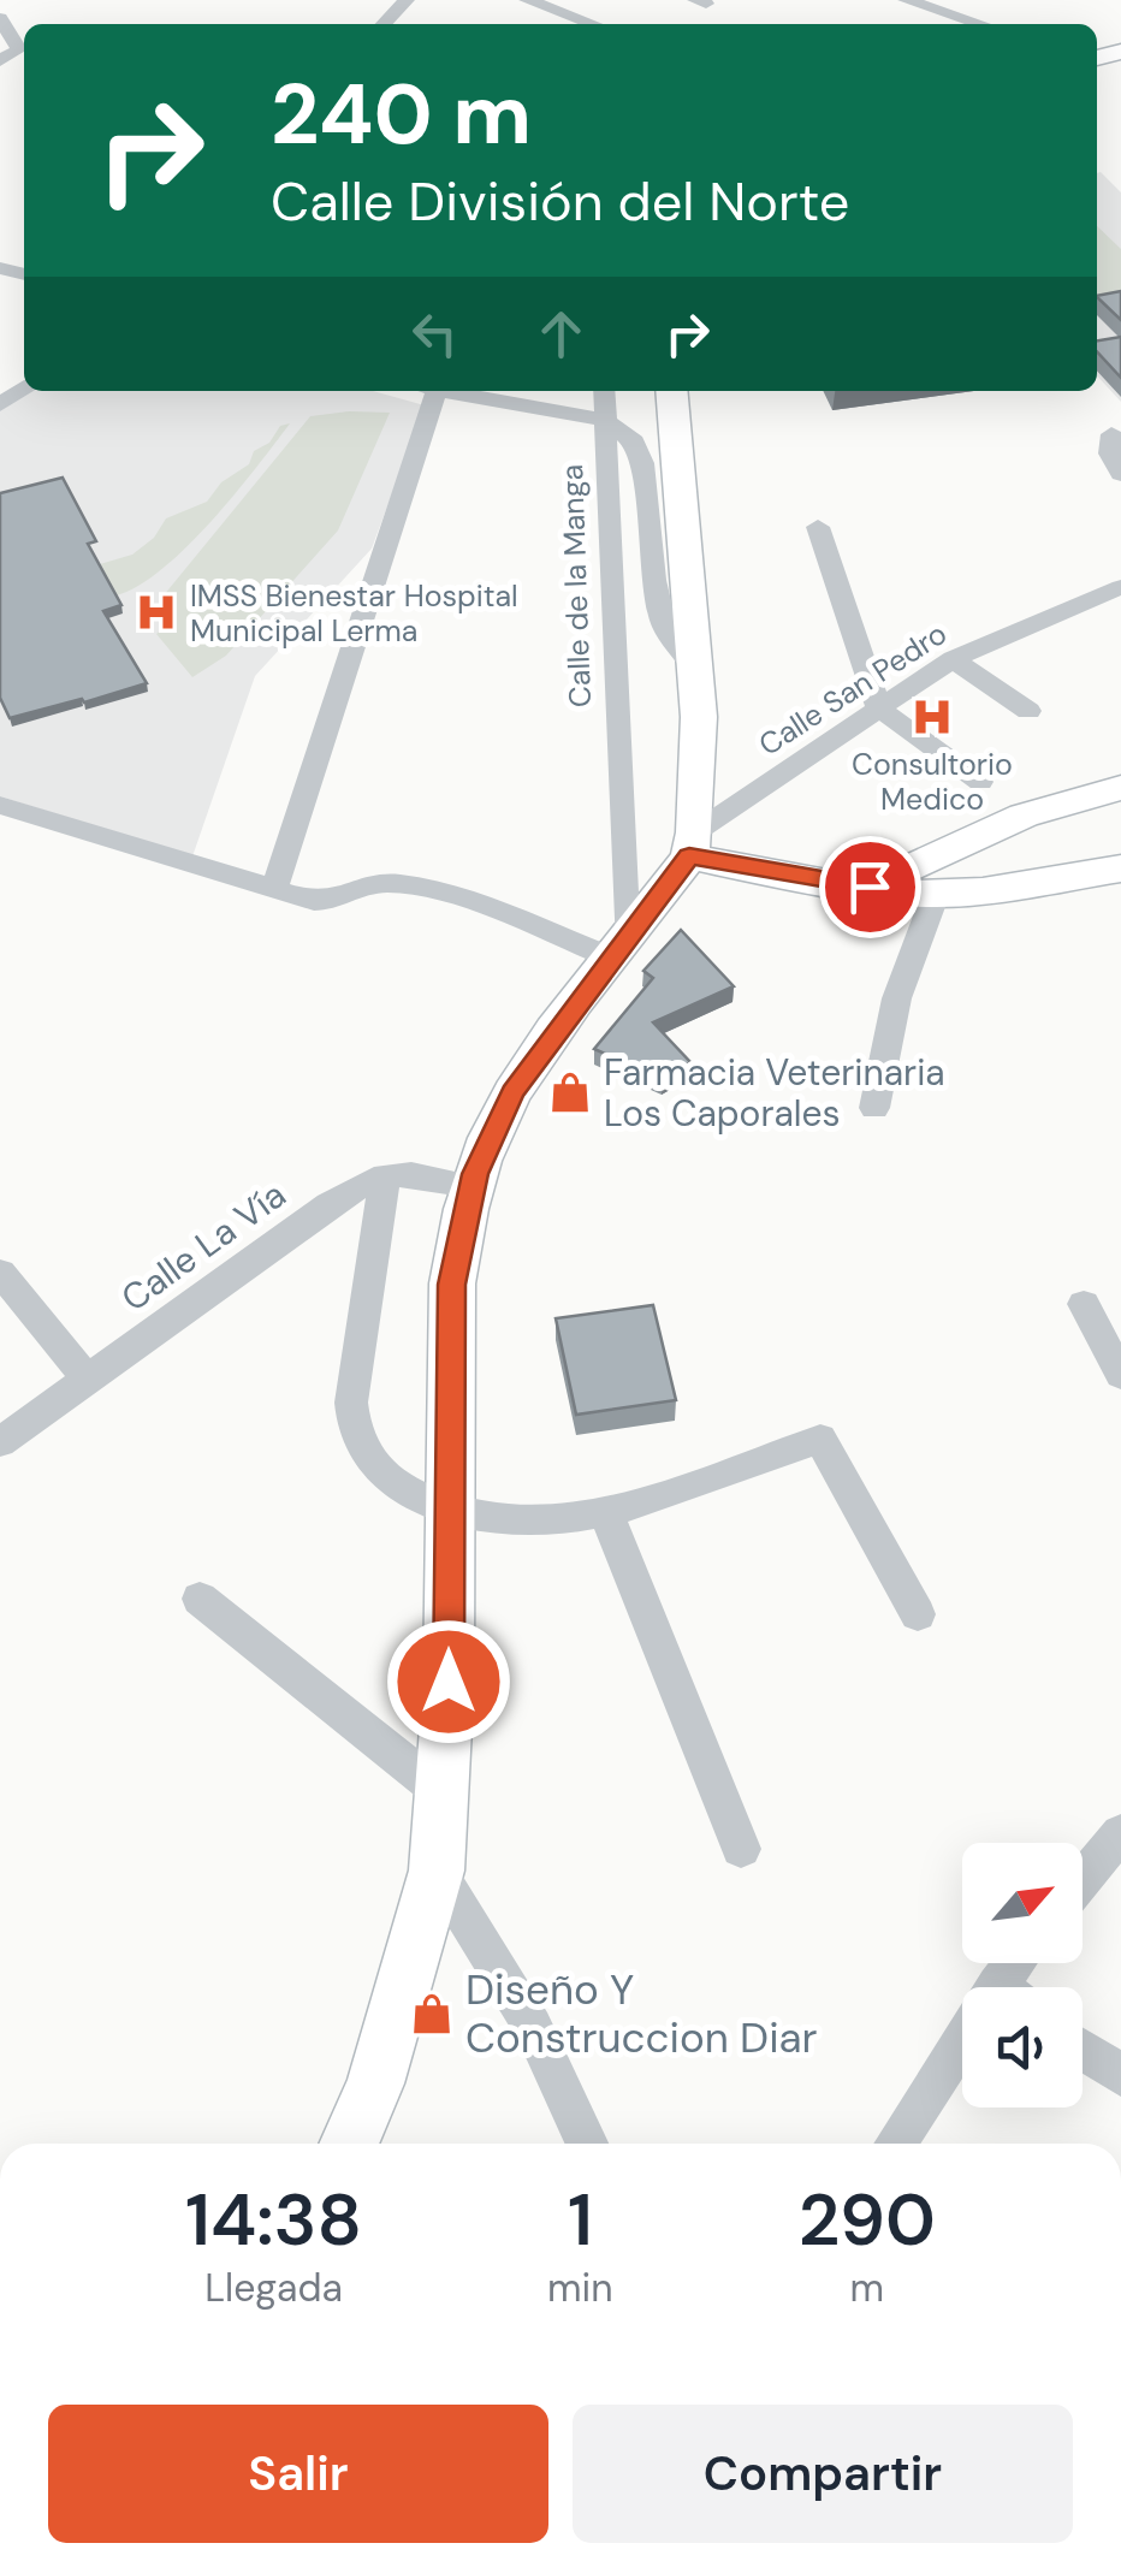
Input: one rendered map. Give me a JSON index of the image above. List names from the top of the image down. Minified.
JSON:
{"streets":{"street":["Calle de la Manga","Calle San Pedro","Calle La Vía"]},"places":{"hospital":["IMSS Bienestar Hospital Municipal Lerma","Consultorio Medico"],"shop":["Farmacia Veterinaria Los Caporales","Diseño Y Construccion Diar"]},"north":"top right","page":{"turn":["240 m","Calle División del Norte"],"eta":["14:38","Llegada","1","min","290","m"],"buttons":["Salir","Compartir"]}}
